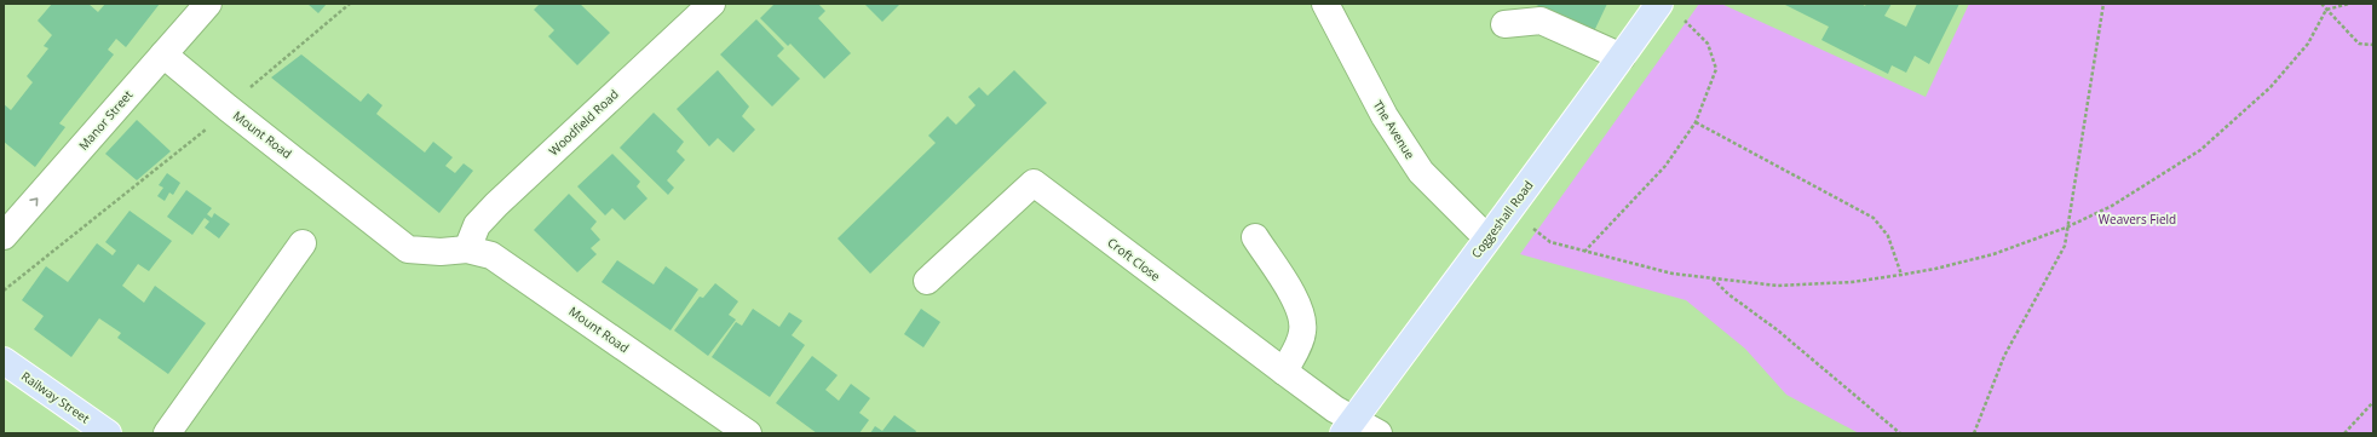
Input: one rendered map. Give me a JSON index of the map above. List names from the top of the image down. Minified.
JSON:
{"streets":{"main road":["Coggeshall Road","Railway Street"],"street":["Manor Street","Woodfield Road","The Avenue","Mount Road","Croft Close"]},"crossings":[["Manor Street","Mount Road"],["Woodfield Road","Mount Road"],["The Avenue","Coggeshall Road"],["Coggeshall Road","Croft Close"]],"parks":["Weavers Field"]}
